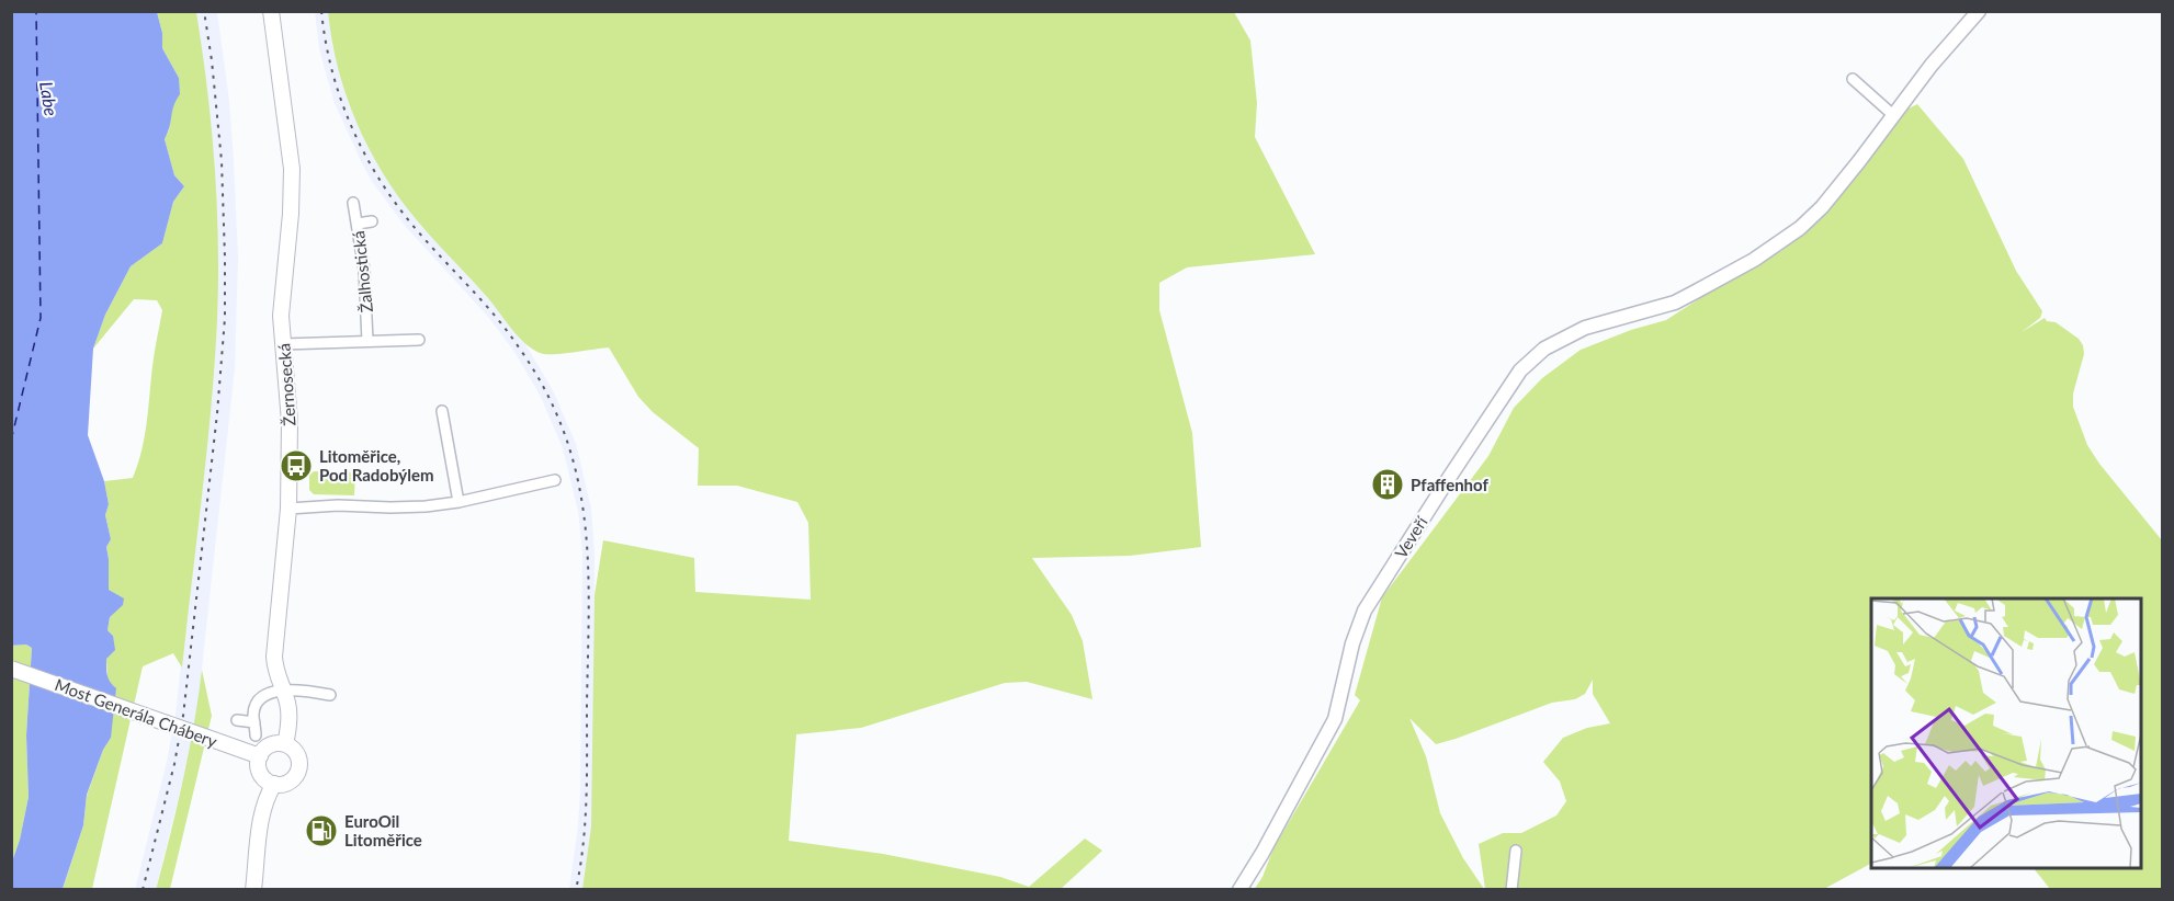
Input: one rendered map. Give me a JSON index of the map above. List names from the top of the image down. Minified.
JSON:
{"streets":{"main road":["Žernosecká","Most Generála Chábery"],"street":["Žalhostická","Veveří"]},"crossings":[["Žernosecká","Most Generála Chábery"]],"water":["Labe"],"places":{"bus stop":["Litoměřice, Pod Radobýlem"],"building":["Pfaffenhof"],"fuel station":["EuroOil Litoměřice"]}}
